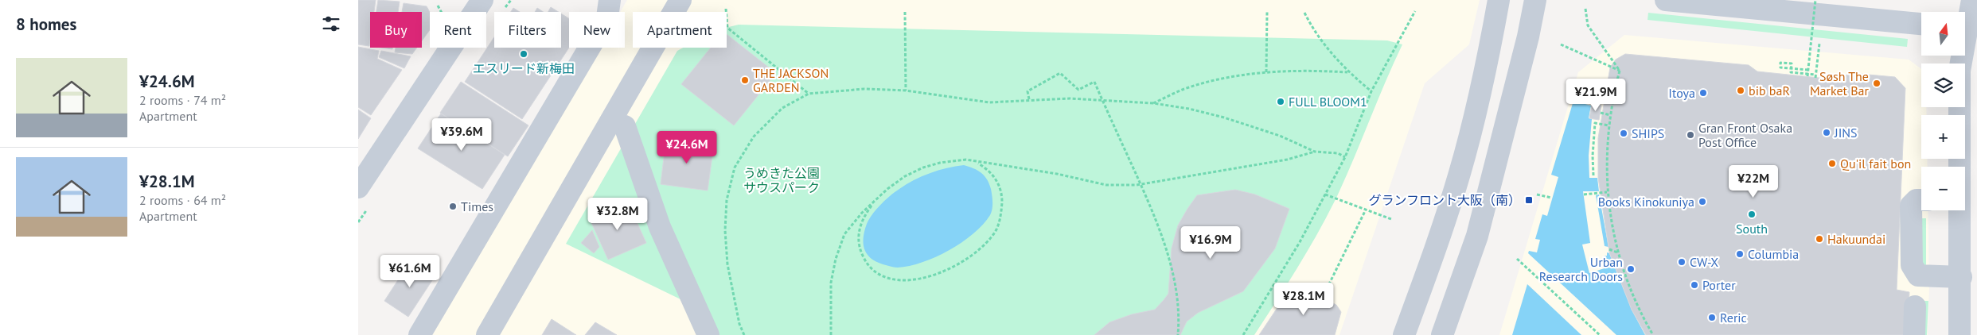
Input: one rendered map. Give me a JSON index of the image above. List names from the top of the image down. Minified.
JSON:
{"parks":["うめきた公園 サウスパーク"],"places":{"other":["エスリード新梅田","THE JACKSON GARDEN","Søsh The Market Bar","bib baR","Itoya","FULL BLOOM1","JINS","SHIPS","Gran Front Osaka Post Office","Qu'il fait bon","Books Kinokuniya","Times","South","Hakuundai","Columbia","CW-X","Urban Research Doors","Porter","Reric"],"transit":["グランフロント大阪（南）"]},"north":"top","page":{"heading":"8 homes","map_buttons":["+","−"],"chip":["Buy","Rent","Filters","New","Apartment"],"list":[{"name":"¥24.6M","note":"2 rooms · 74 m² · Apartment"},{"name":"¥28.1M","note":"2 rooms · 64 m² · Apartment"}],"price":["¥21.9M","¥39.6M","¥24.6M","¥22M","¥32.8M","¥16.9M","¥61.6M","¥28.1M"]}}
